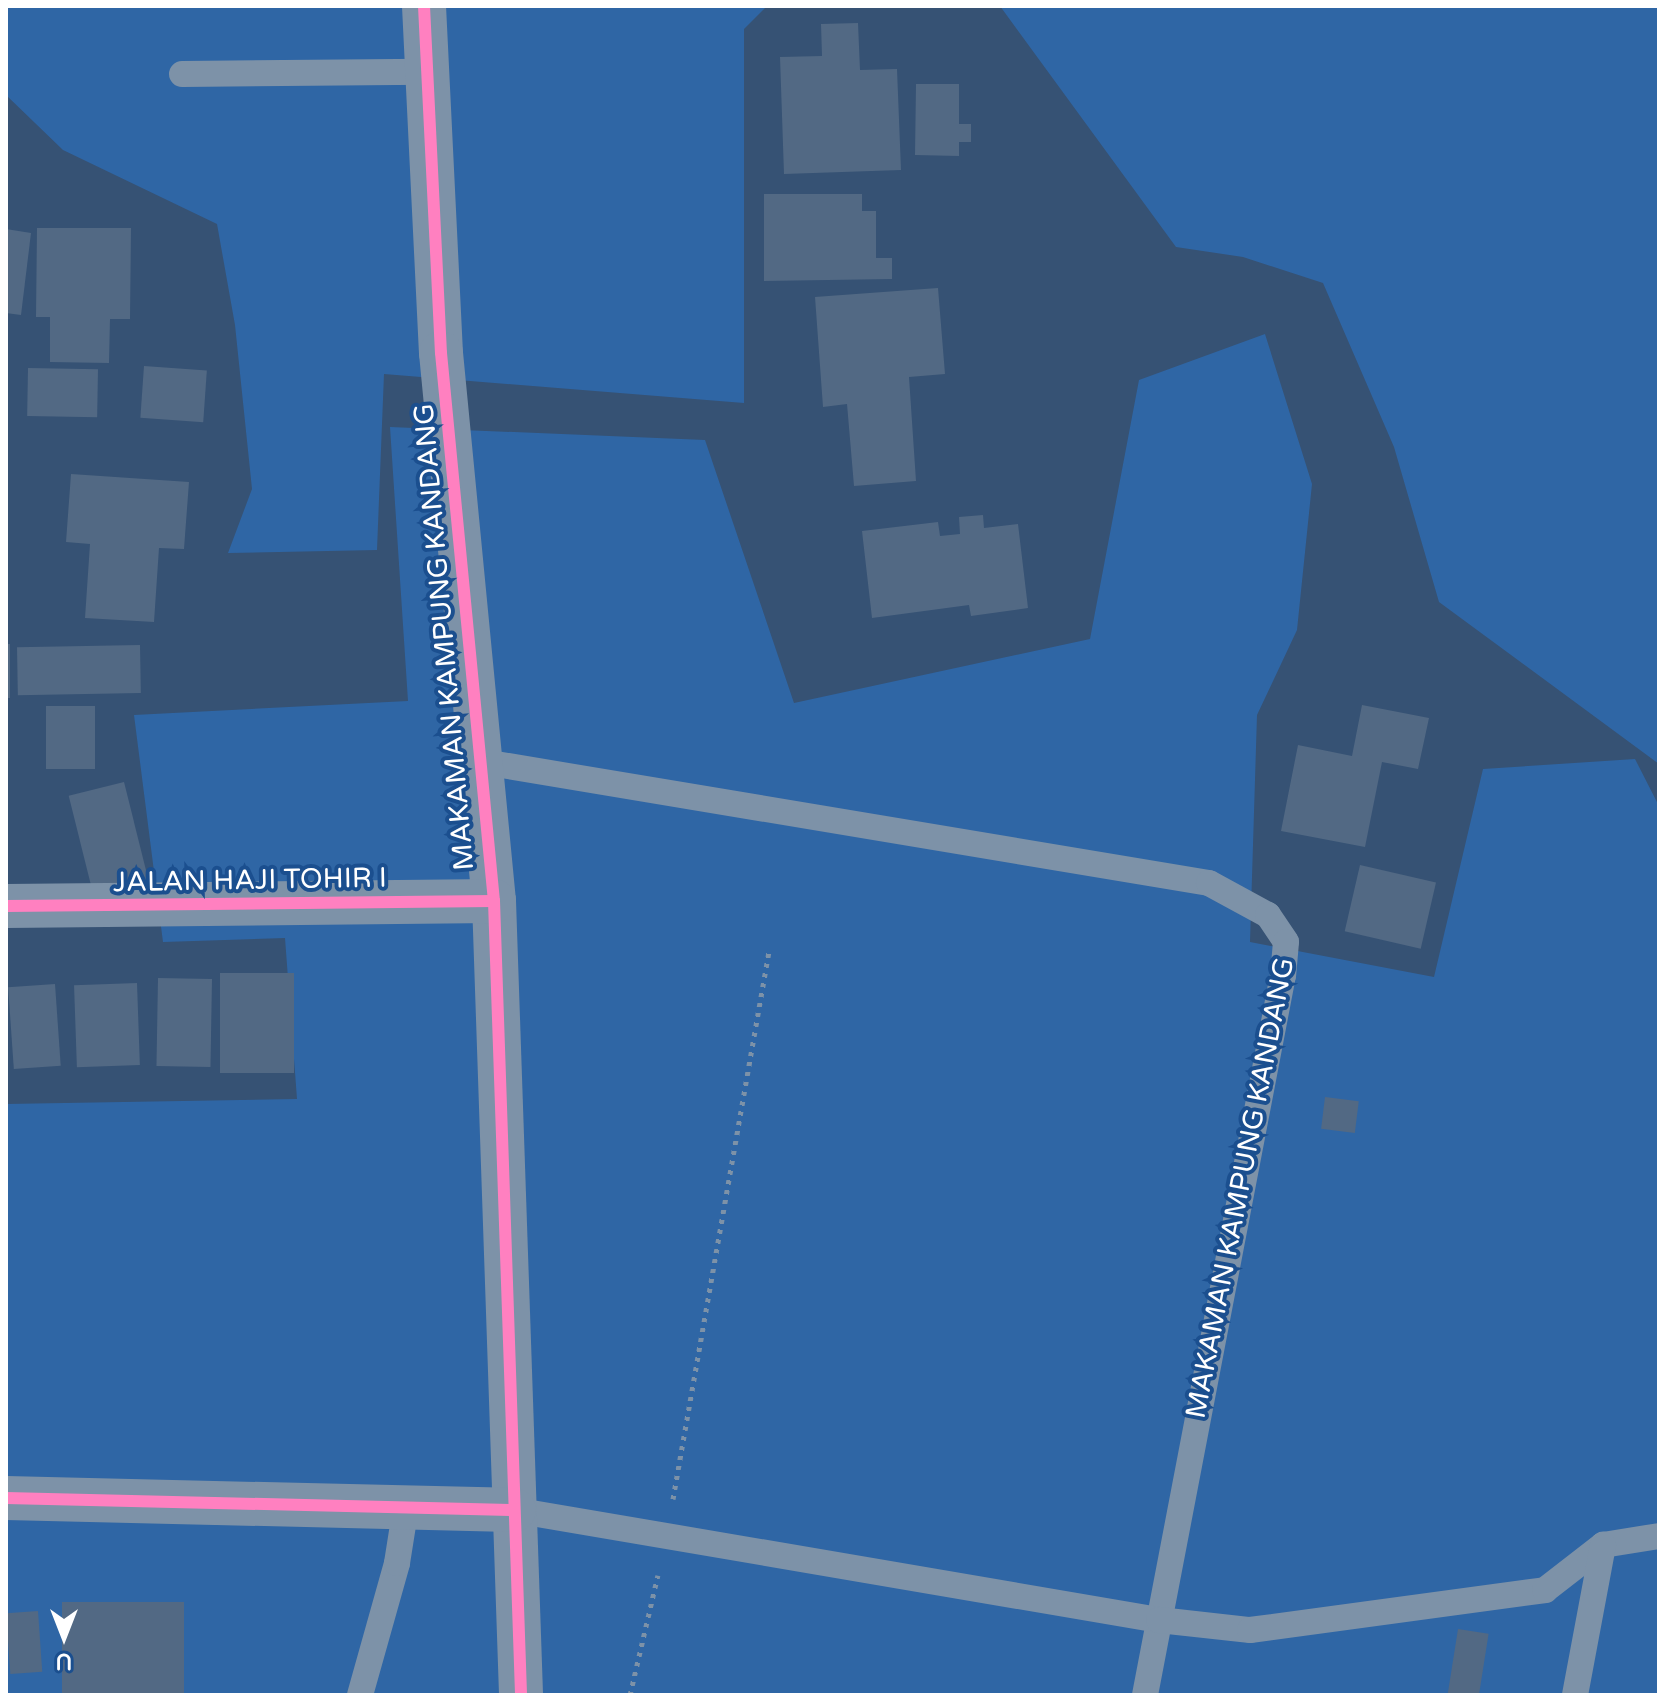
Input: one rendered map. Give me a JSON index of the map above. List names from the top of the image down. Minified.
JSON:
{"streets":{"street":["MAKAMAN KAMPUNG KANDANG","JALAN HAJI TOHIR I"]},"crossings":[["MAKAMAN KAMPUNG KANDANG","JALAN HAJI TOHIR I"]],"north":"bottom"}
